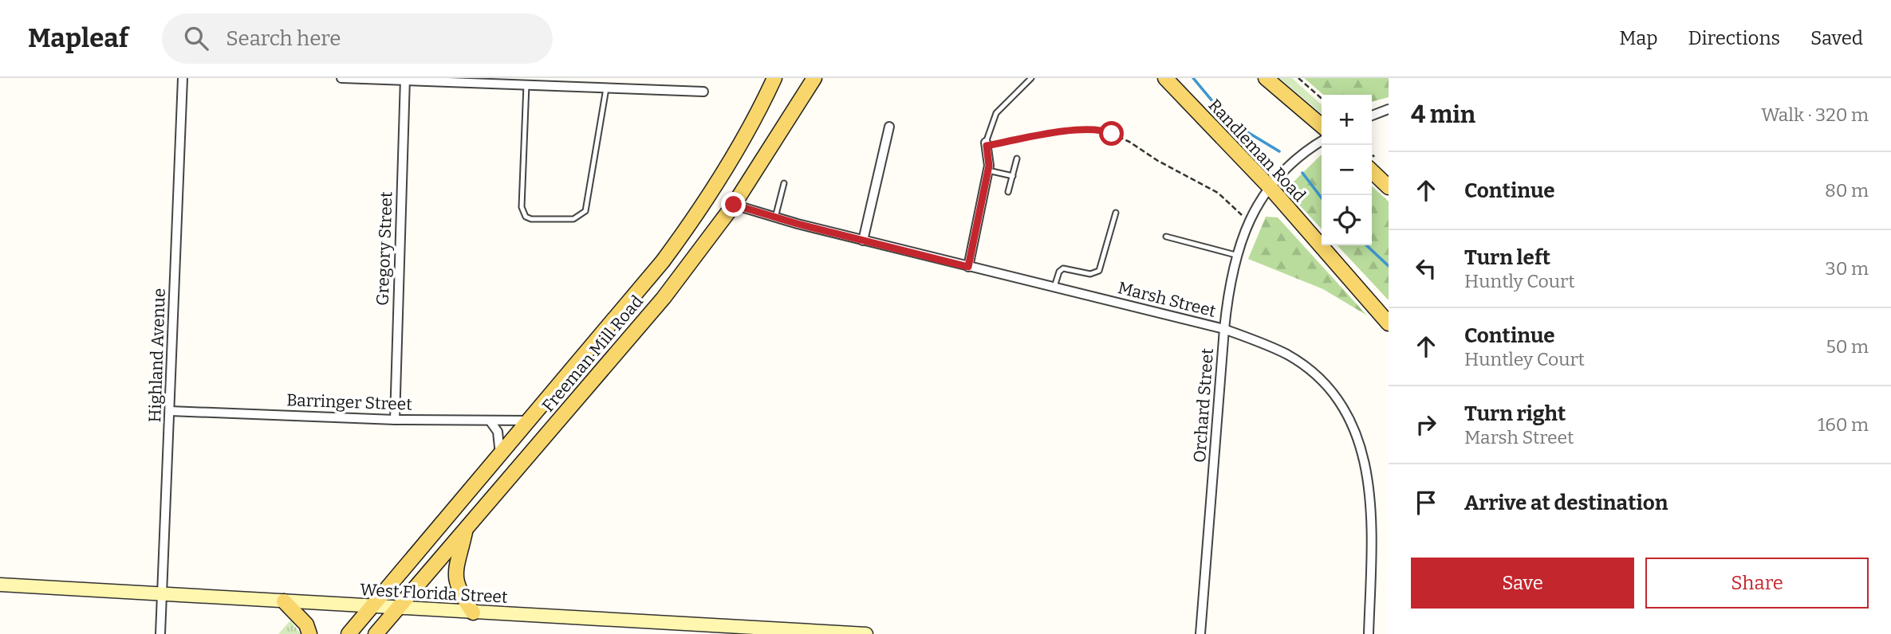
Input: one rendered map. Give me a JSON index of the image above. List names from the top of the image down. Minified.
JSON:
{"streets":{"main road":["Randleman Road","Freeman Mill Road","West Florida Street"],"street":["Gregory Street","Marsh Street","Highland Avenue","Barringer Street","Orchard Street"]},"crossings":[["Randleman Road","Orchard Street"],["Gregory Street","Barringer Street"],["Marsh Street","Freeman Mill Road"],["Marsh Street","Orchard Street"],["Freeman Mill Road","Barringer Street"],["Freeman Mill Road","West Florida Street"],["Highland Avenue","Barringer Street"],["Highland Avenue","West Florida Street"]],"page":{"header":"Mapleaf","search":"Search here","nav":["Map","Directions","Saved"],"heading":["4 min","Walk · 320 m"],"map_buttons":["+","−"],"list":[["Continue","80 m"],["Turn left","Huntly Court","30 m"],["Continue","Huntley Court","50 m"],["Turn right","Marsh Street","160 m"],"Arrive at destination"],"buttons":["Save","Share"]}}
